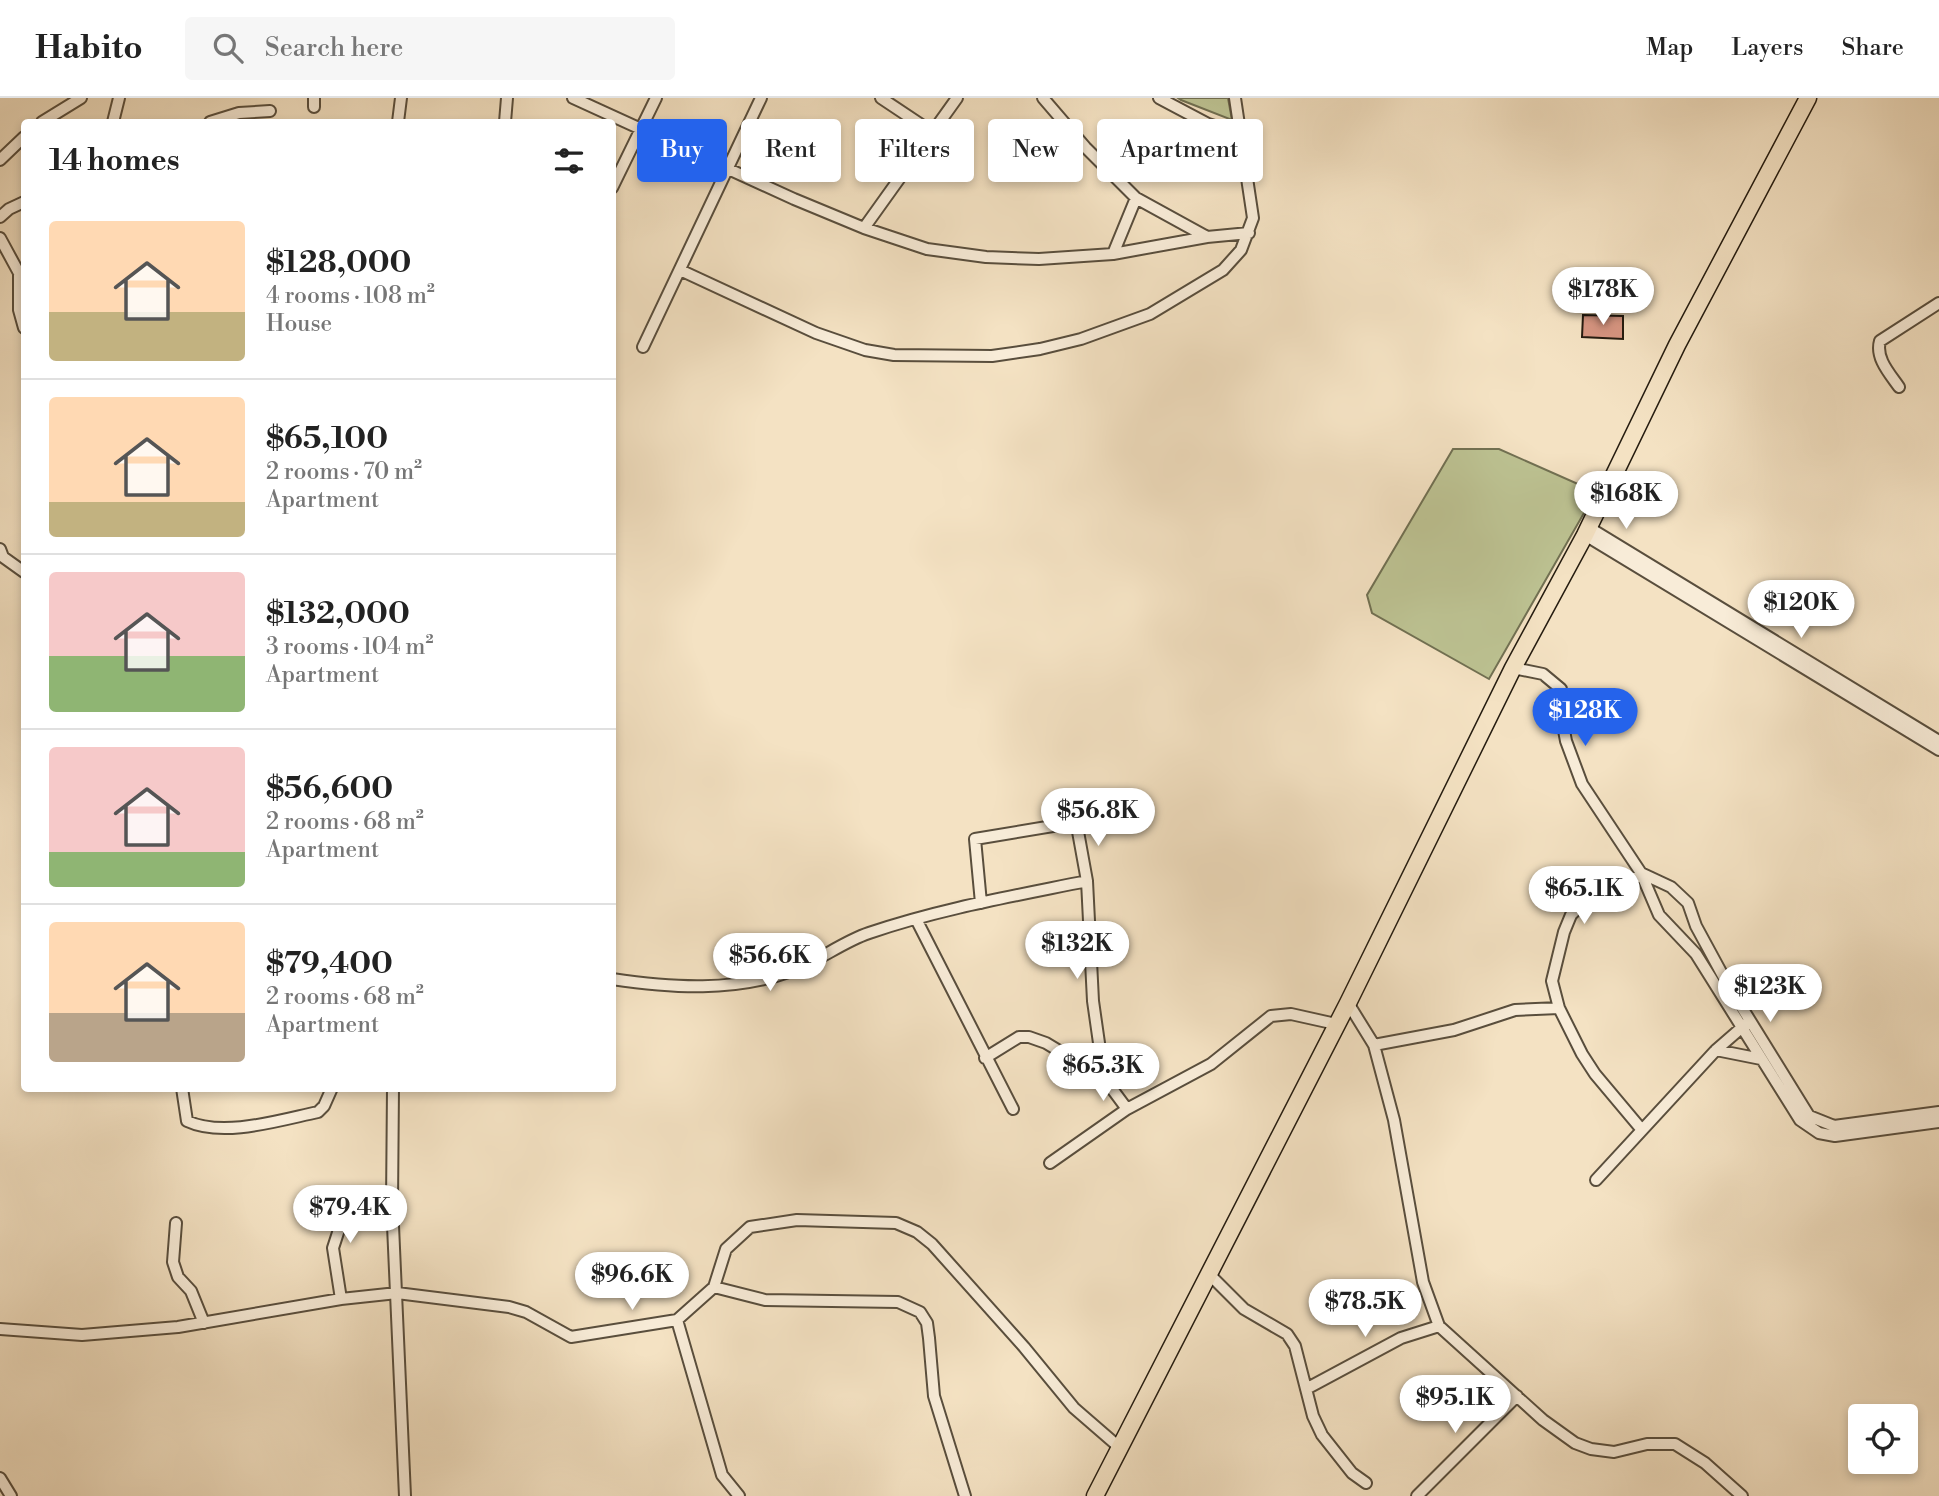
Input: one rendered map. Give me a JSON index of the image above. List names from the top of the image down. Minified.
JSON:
{"page":{"header":"Habito","search":"Search here","nav":["Map","Layers","Share"],"chip":["Buy","Rent","Filters","New","Apartment"],"heading":"14 homes","list":[{"name":"$128,000","note":"4 rooms · 108 m² · House"},{"name":"$65,100","note":"2 rooms · 70 m² · Apartment"},{"name":"$132,000","note":"3 rooms · 104 m² · Apartment"},{"name":"$56,600","note":"2 rooms · 68 m² · Apartment"},{"name":"$79,400","note":"2 rooms · 68 m² · Apartment"}],"price":["$178K","$168K","$120K","$128K","$56.8K","$65.1K","$132K","$56.6K","$123K","$65.3K","$79.4K","$96.6K","$78.5K","$95.1K"]}}
